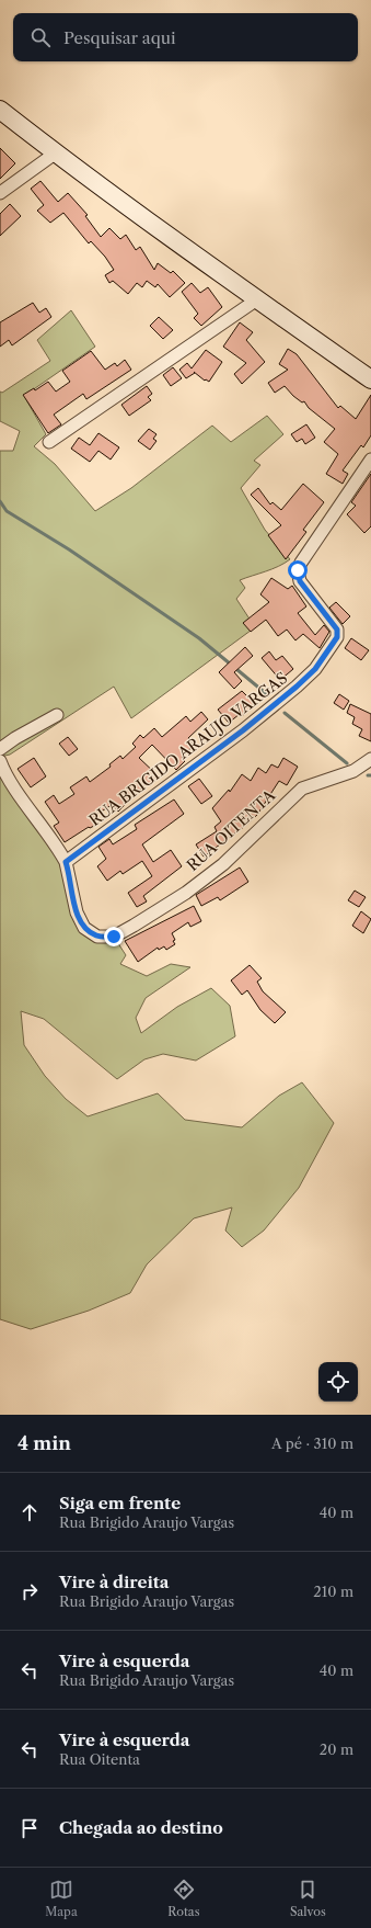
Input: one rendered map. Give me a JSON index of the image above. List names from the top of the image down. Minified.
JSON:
{"streets":{"street":["RUA BRIGIDO ARAUJO VARGAS","RUA OITENTA"]},"crossings":[["RUA BRIGIDO ARAUJO VARGAS","RUA OITENTA"]],"page":{"search":"Pesquisar aqui","heading":["4 min","A pé · 310 m"],"list":[["Siga em frente","Rua Brigido Araujo Vargas","40 m"],["Vire à direita","Rua Brigido Araujo Vargas","210 m"],["Vire à esquerda","Rua Brigido Araujo Vargas","40 m"],["Vire à esquerda","Rua Oitenta","20 m"],"Chegada ao destino"],"nav":["Mapa","Rotas","Salvos"]}}
